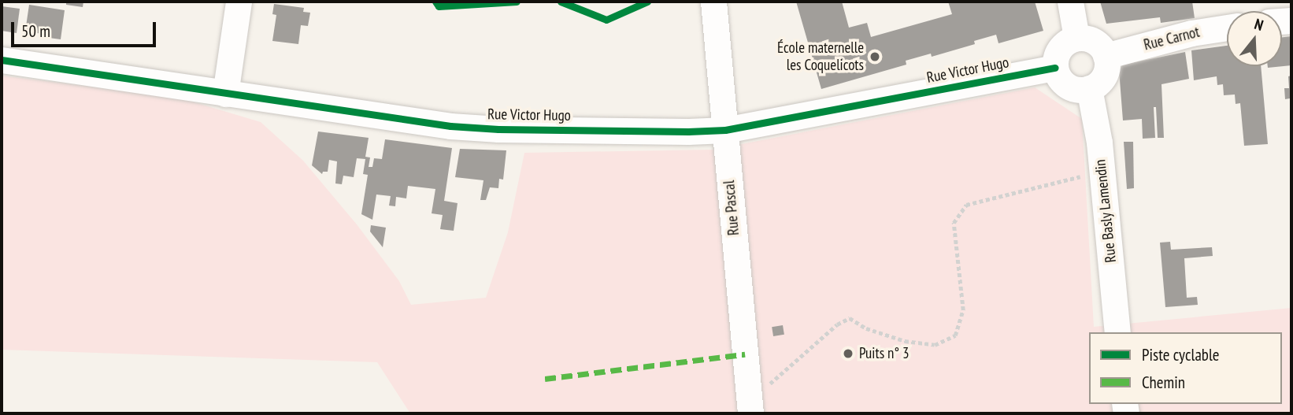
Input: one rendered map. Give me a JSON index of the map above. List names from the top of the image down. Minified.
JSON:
{"streets":{"street":["Rue Carnot","Rue Victor Hugo","Rue Pascal","Rue Basly Lamendin"]},"crossings":[["Rue Carnot","Rue Victor Hugo"],["Rue Carnot","Rue Basly Lamendin"],["Rue Victor Hugo","Rue Pascal"],["Rue Victor Hugo","Rue Basly Lamendin"]],"places":["École maternelle les Coquelicots","Puits n° 3"],"legend":["Piste cyclable","Chemin"],"scale_bar":"50 m","north":"top"}
